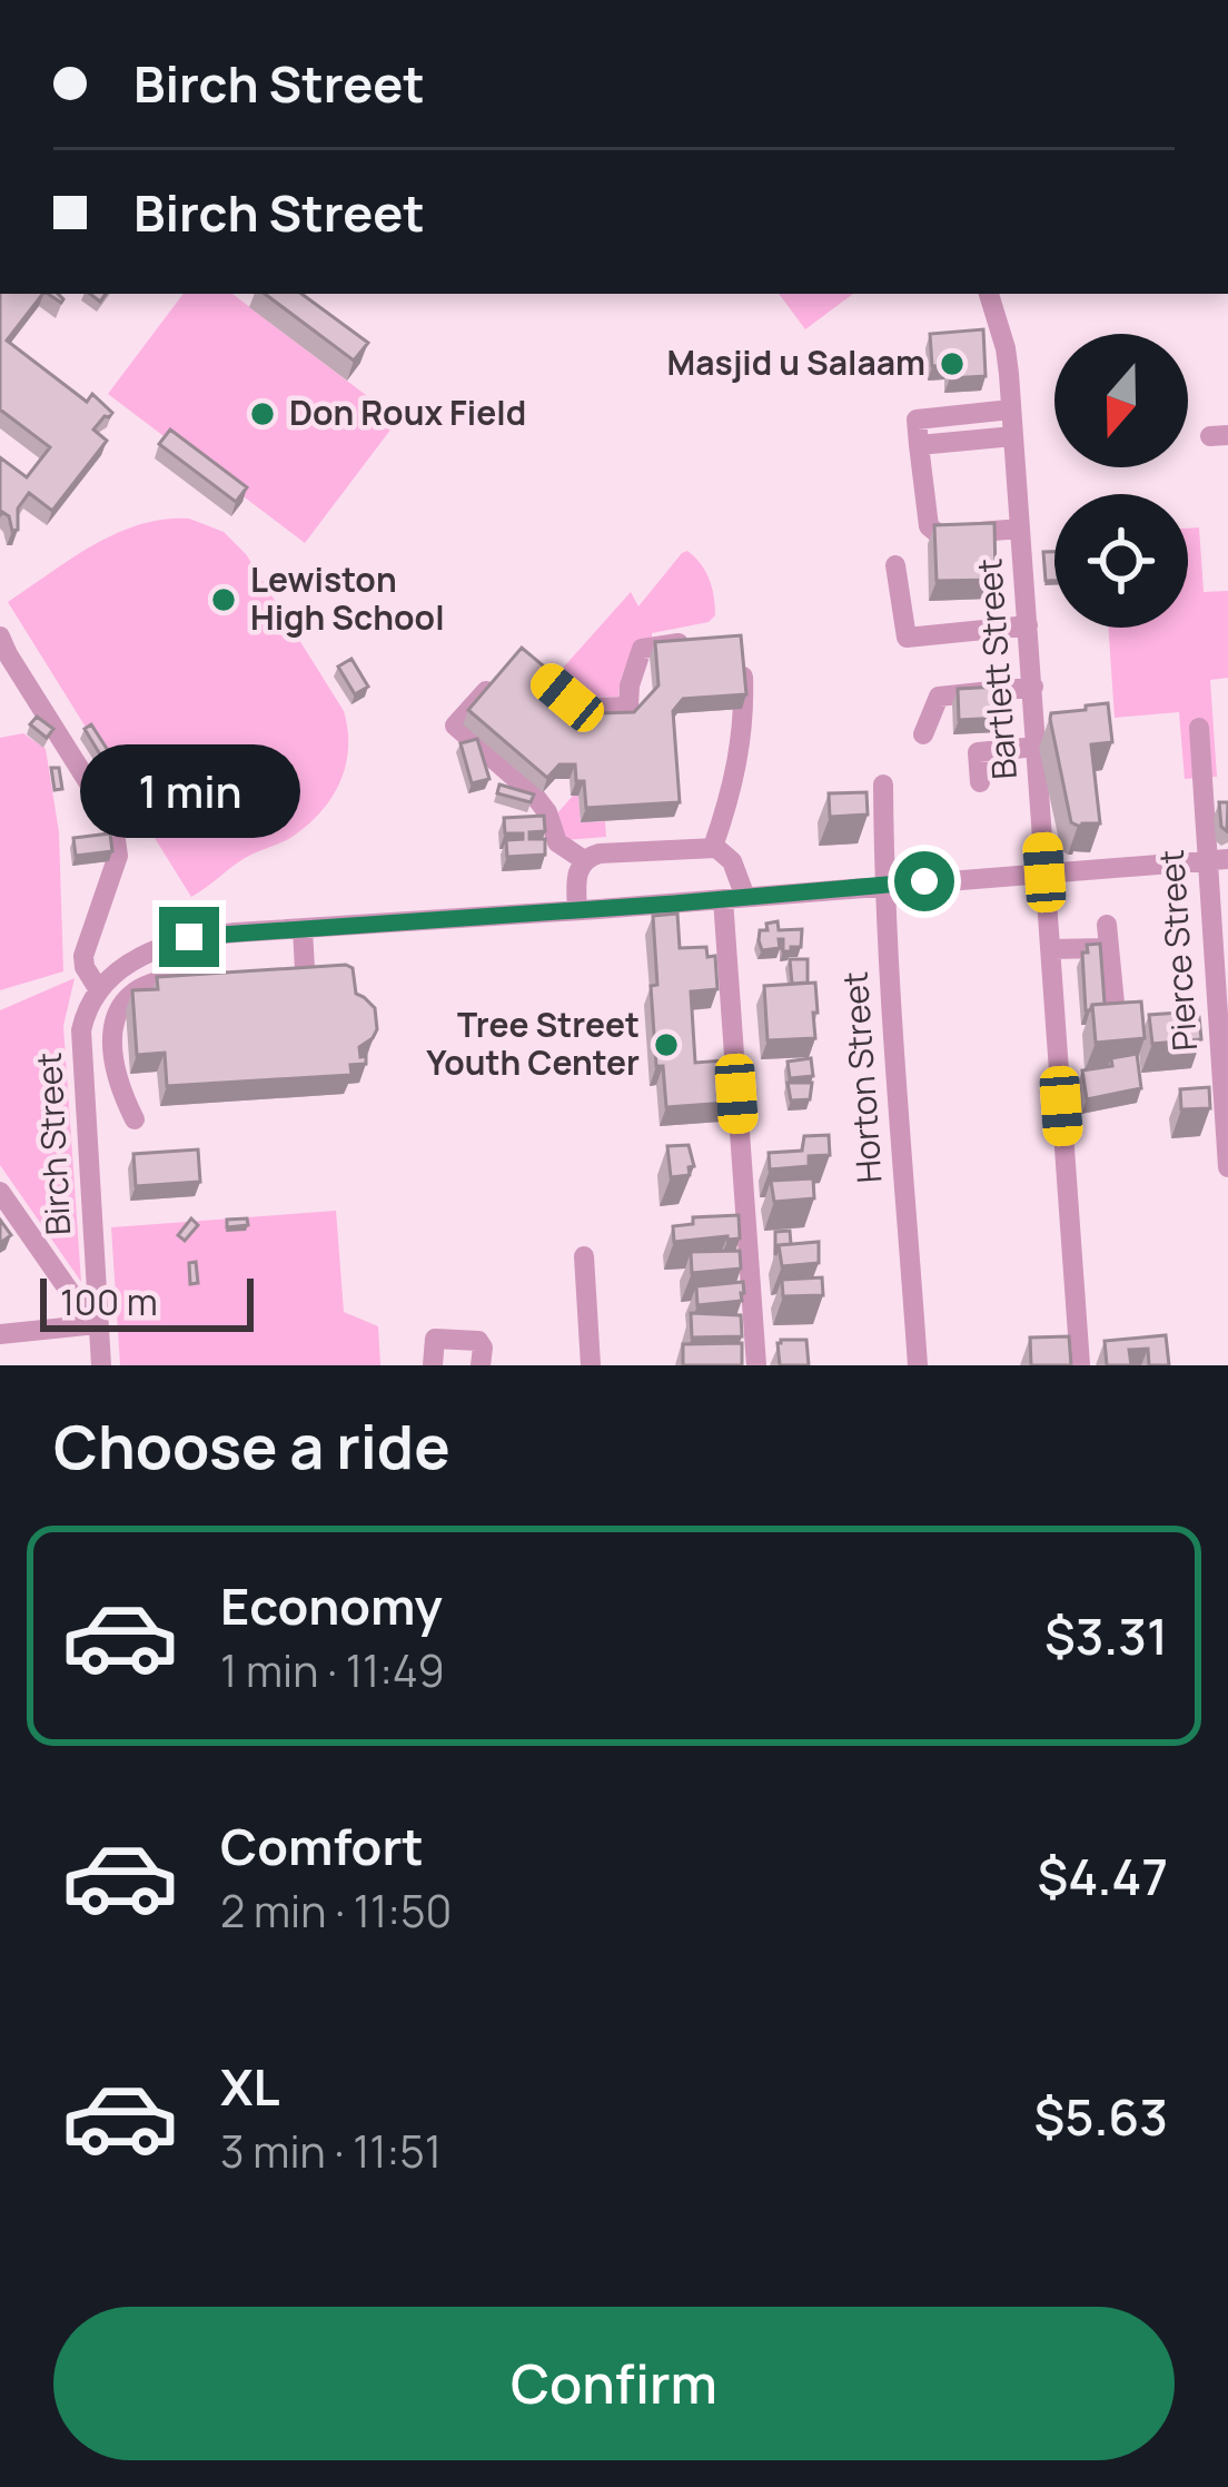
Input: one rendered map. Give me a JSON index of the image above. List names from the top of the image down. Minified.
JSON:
{"streets":{"street":["Bartlett Street","Pierce Street","Horton Street","Birch Street"]},"places":["Masjid u Salaam","Don Roux Field","Lewiston High School","Tree Street Youth Center"],"scale_bar":"100 m","north":"bottom","page":{"banner":["Birch Street","Birch Street"],"bubble":"1 min","scale":"100 m","heading":"Choose a ride","list":[{"name":"Economy","note":"1 min · 11:49","value":"$3.31"},{"name":"Comfort","note":"2 min · 11:50","value":"$4.47"},{"name":"XL","note":"3 min · 11:51","value":"$5.63"}],"buttons":"Confirm"}}
